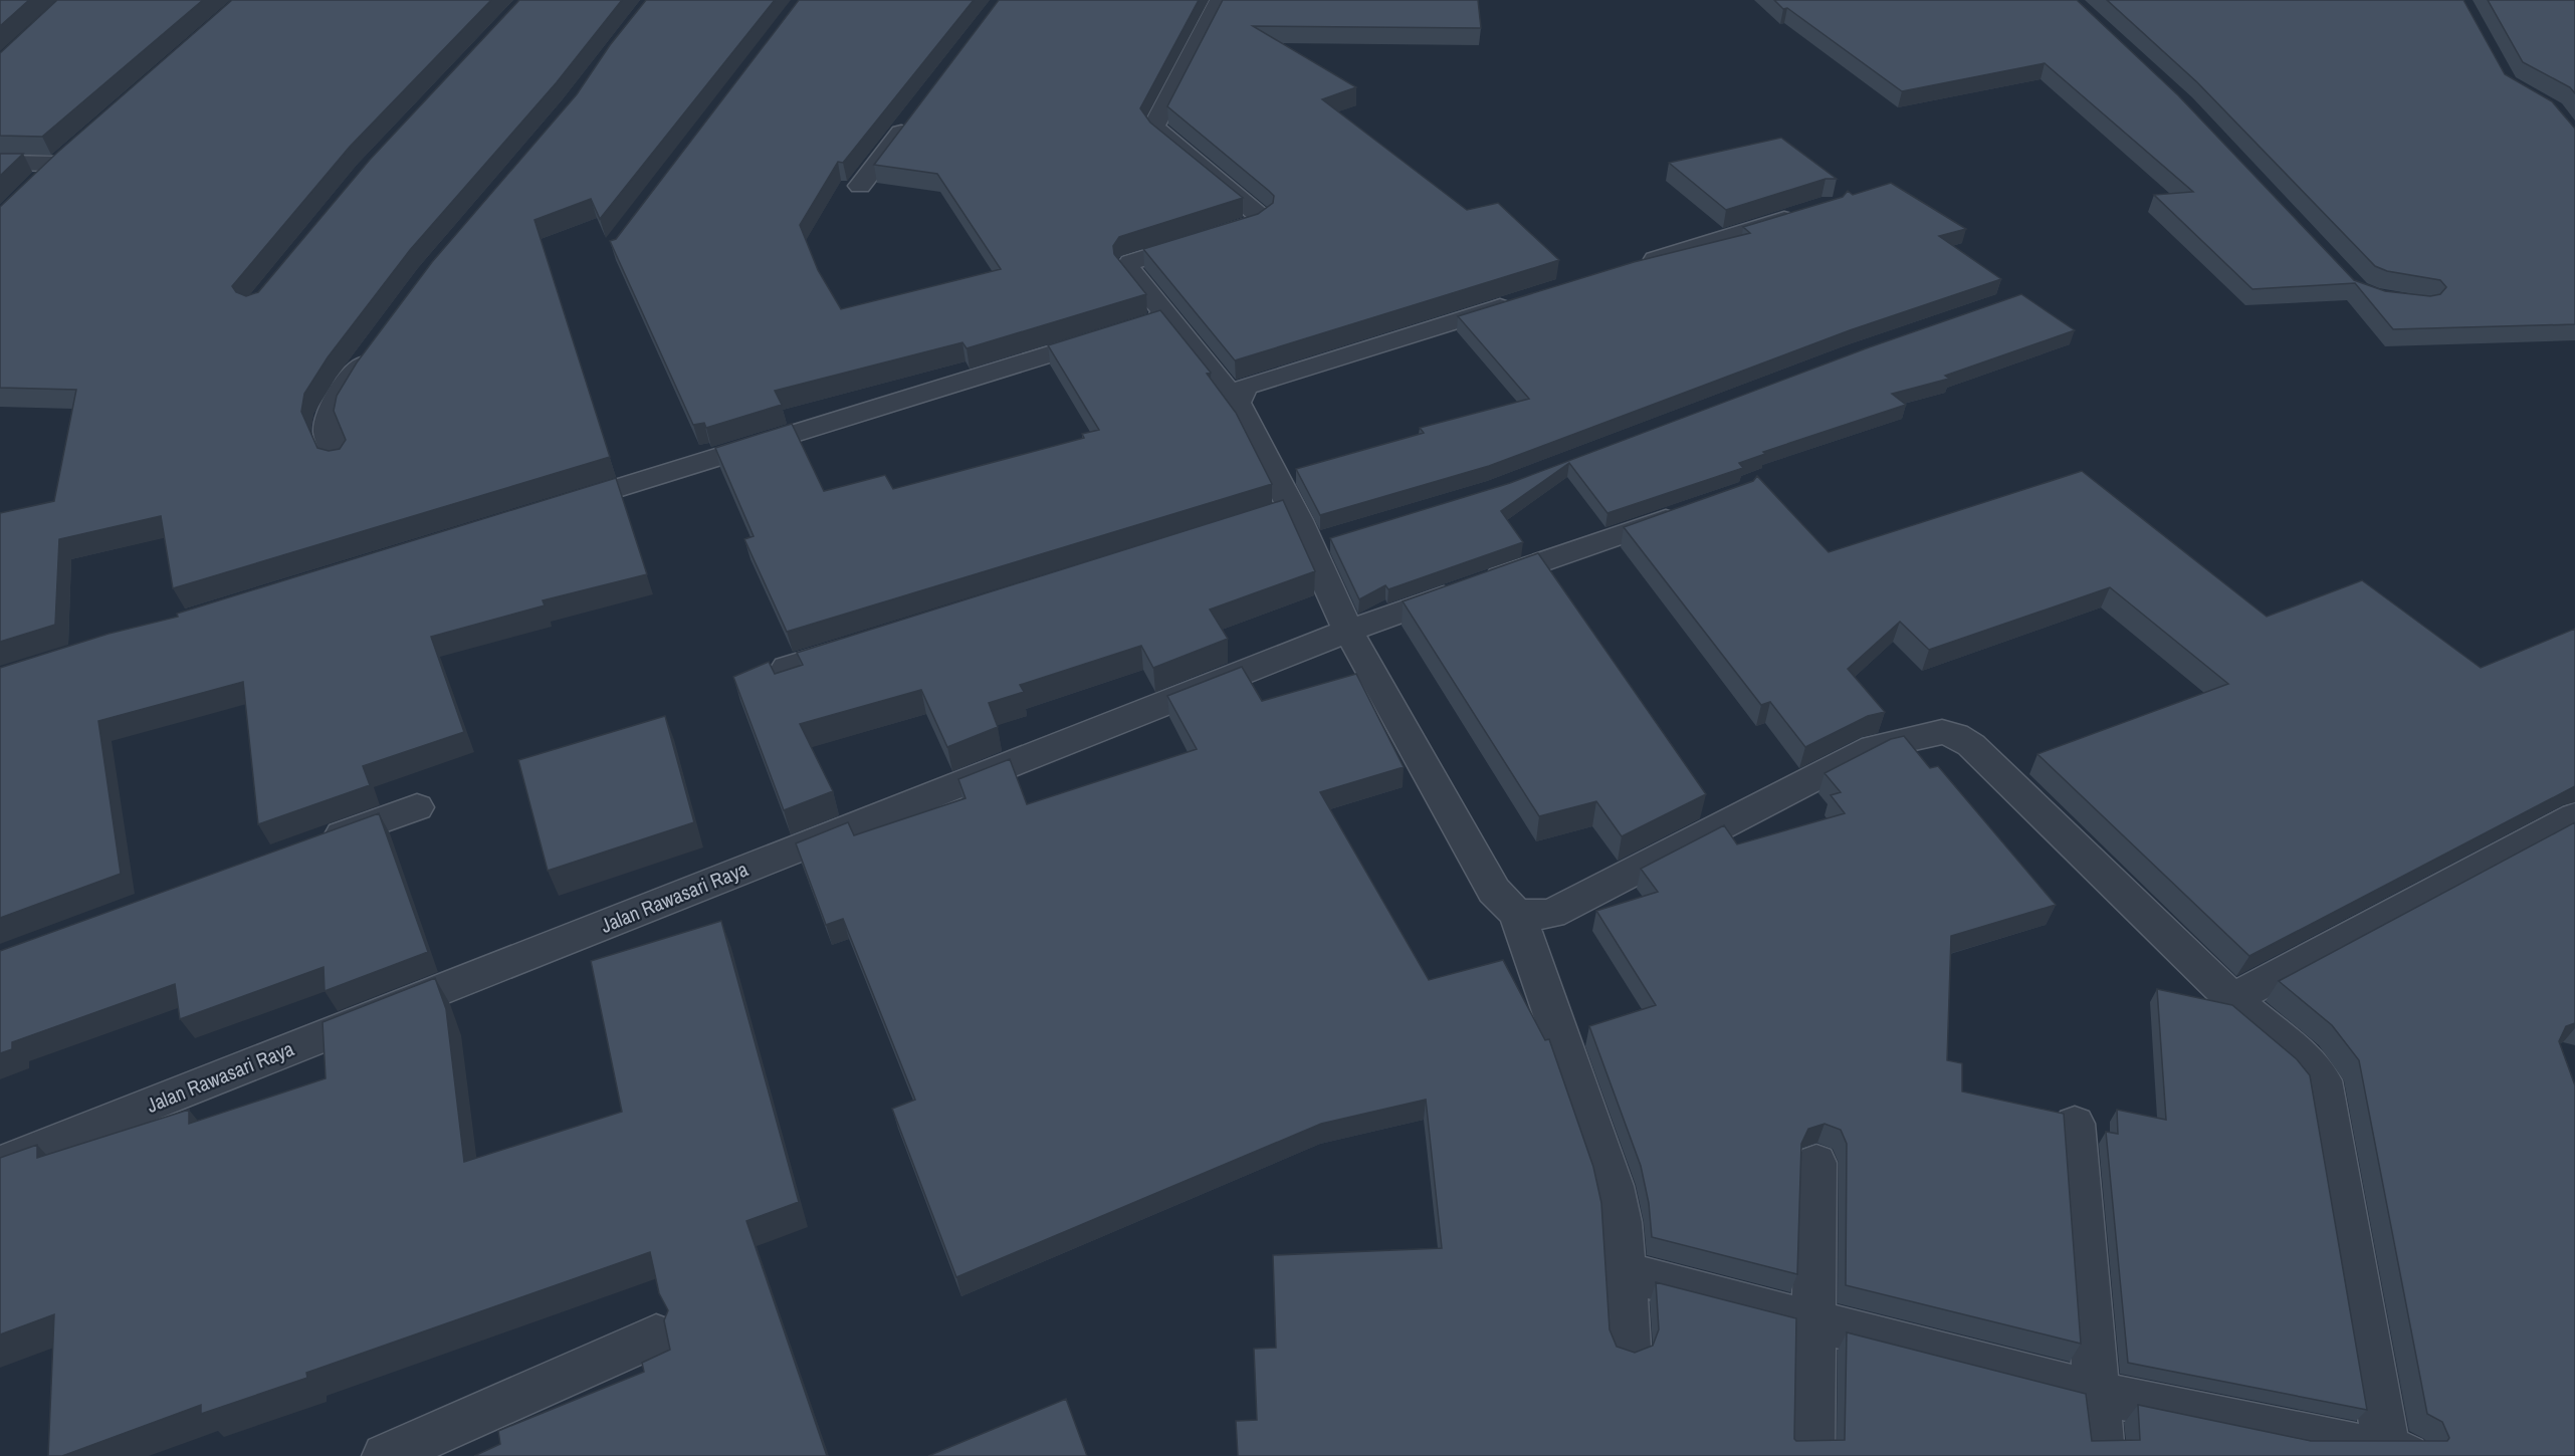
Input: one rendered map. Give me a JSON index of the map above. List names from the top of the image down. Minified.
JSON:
{"streets":{"street":["Jalan Rawasari Raya"]}}
